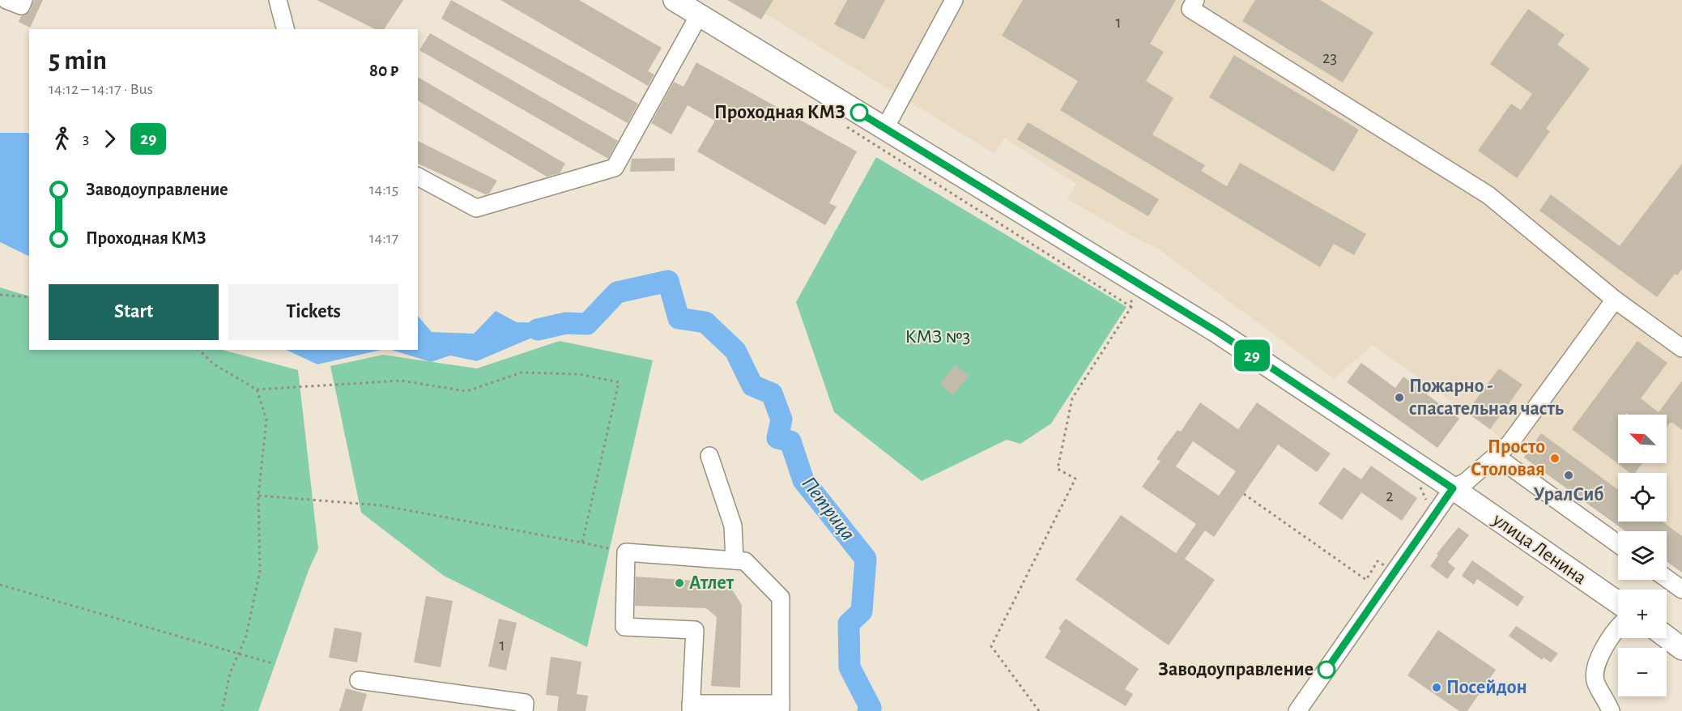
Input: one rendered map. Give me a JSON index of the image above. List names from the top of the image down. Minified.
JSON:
{"streets":{"main road":["улица Ленина"]},"water":["Петрица"],"parks":["КМЗ №3"],"places":["Проходная КМЗ","Пожарно - спасательная часть","Просто Столовая","УралСиб","Атлет","Заводоуправление","Посейдон"],"lines":["bus line 29"],"house_numbers":["1","23","2","1"],"north":"top left","page":{"on_map":"29","heading":["5 min","14:12 – 14:17 · Bus","80 ₽"],"legs":["3","29"],"list":[{"name":"Заводоуправление","value":"14:15"},{"name":"Проходная КМЗ","value":"14:17"}],"buttons":["Start","Tickets"],"map_buttons":["+","−"]}}
